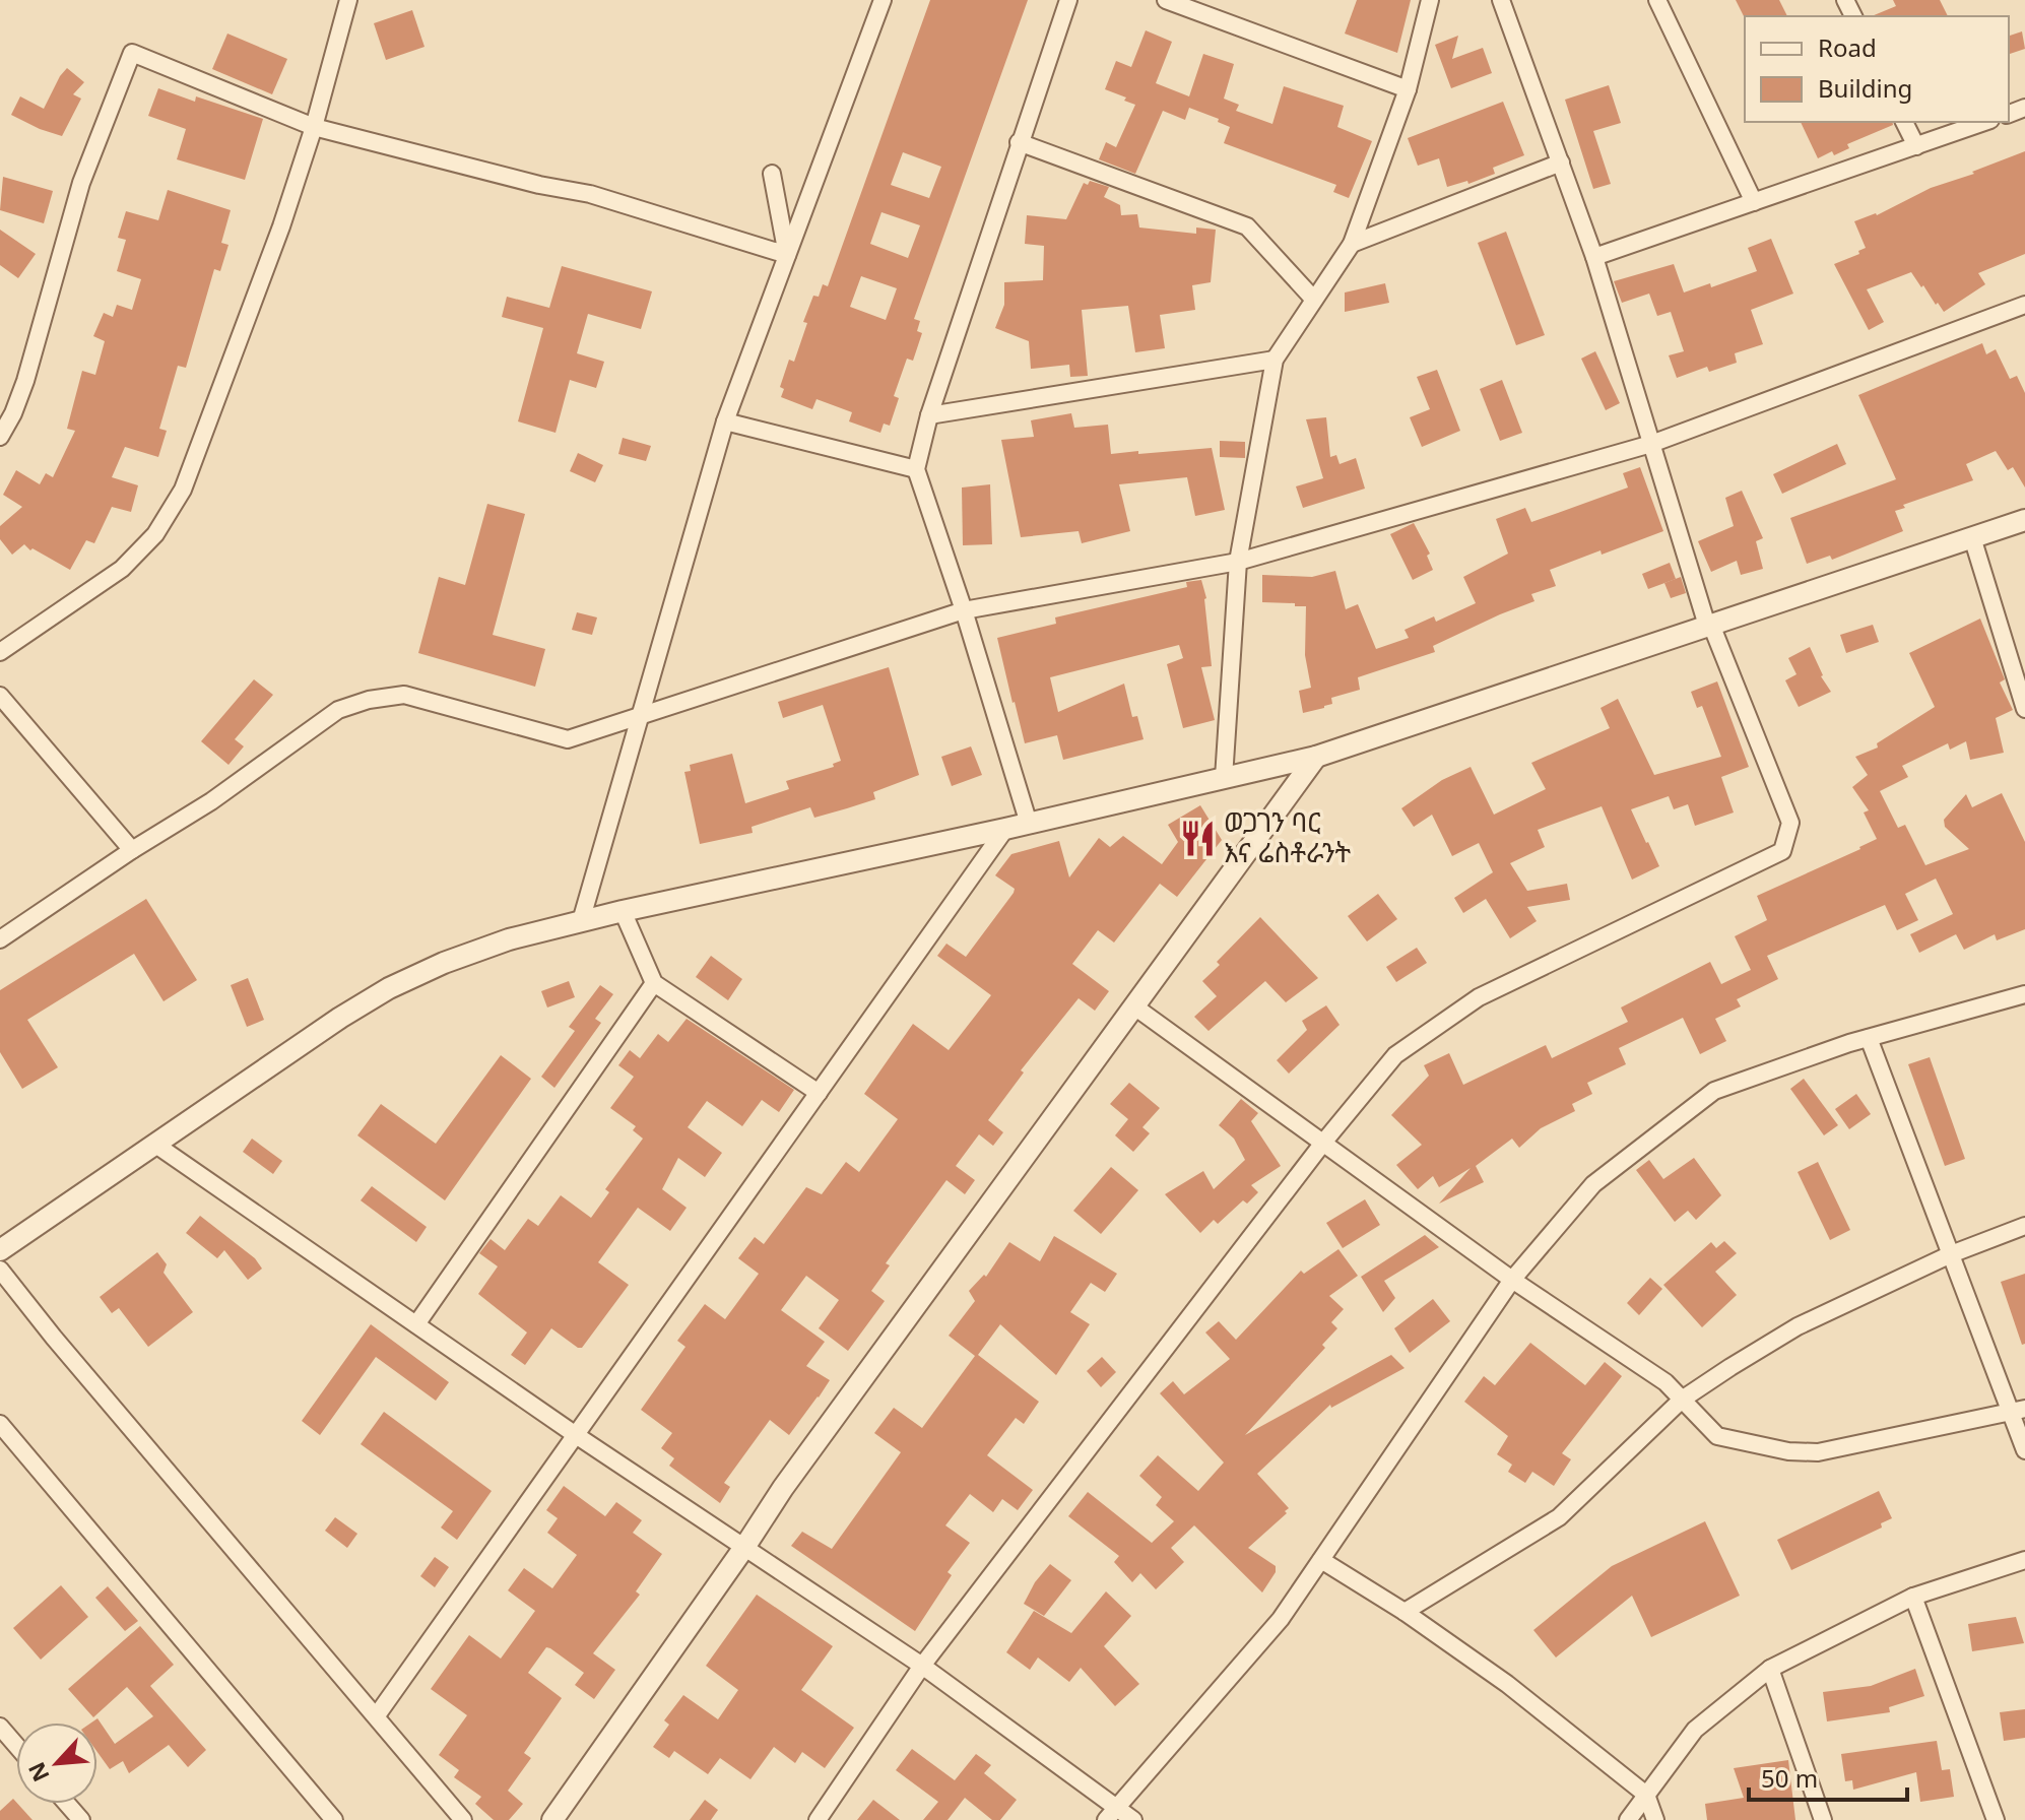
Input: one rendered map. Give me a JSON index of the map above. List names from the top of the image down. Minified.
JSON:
{"places":{"restaurant":["ወጋገን ባር እና ሬስቶራንት"]},"legend":["Road","Building"],"scale_bar":"50 m","north":"bottom left"}
